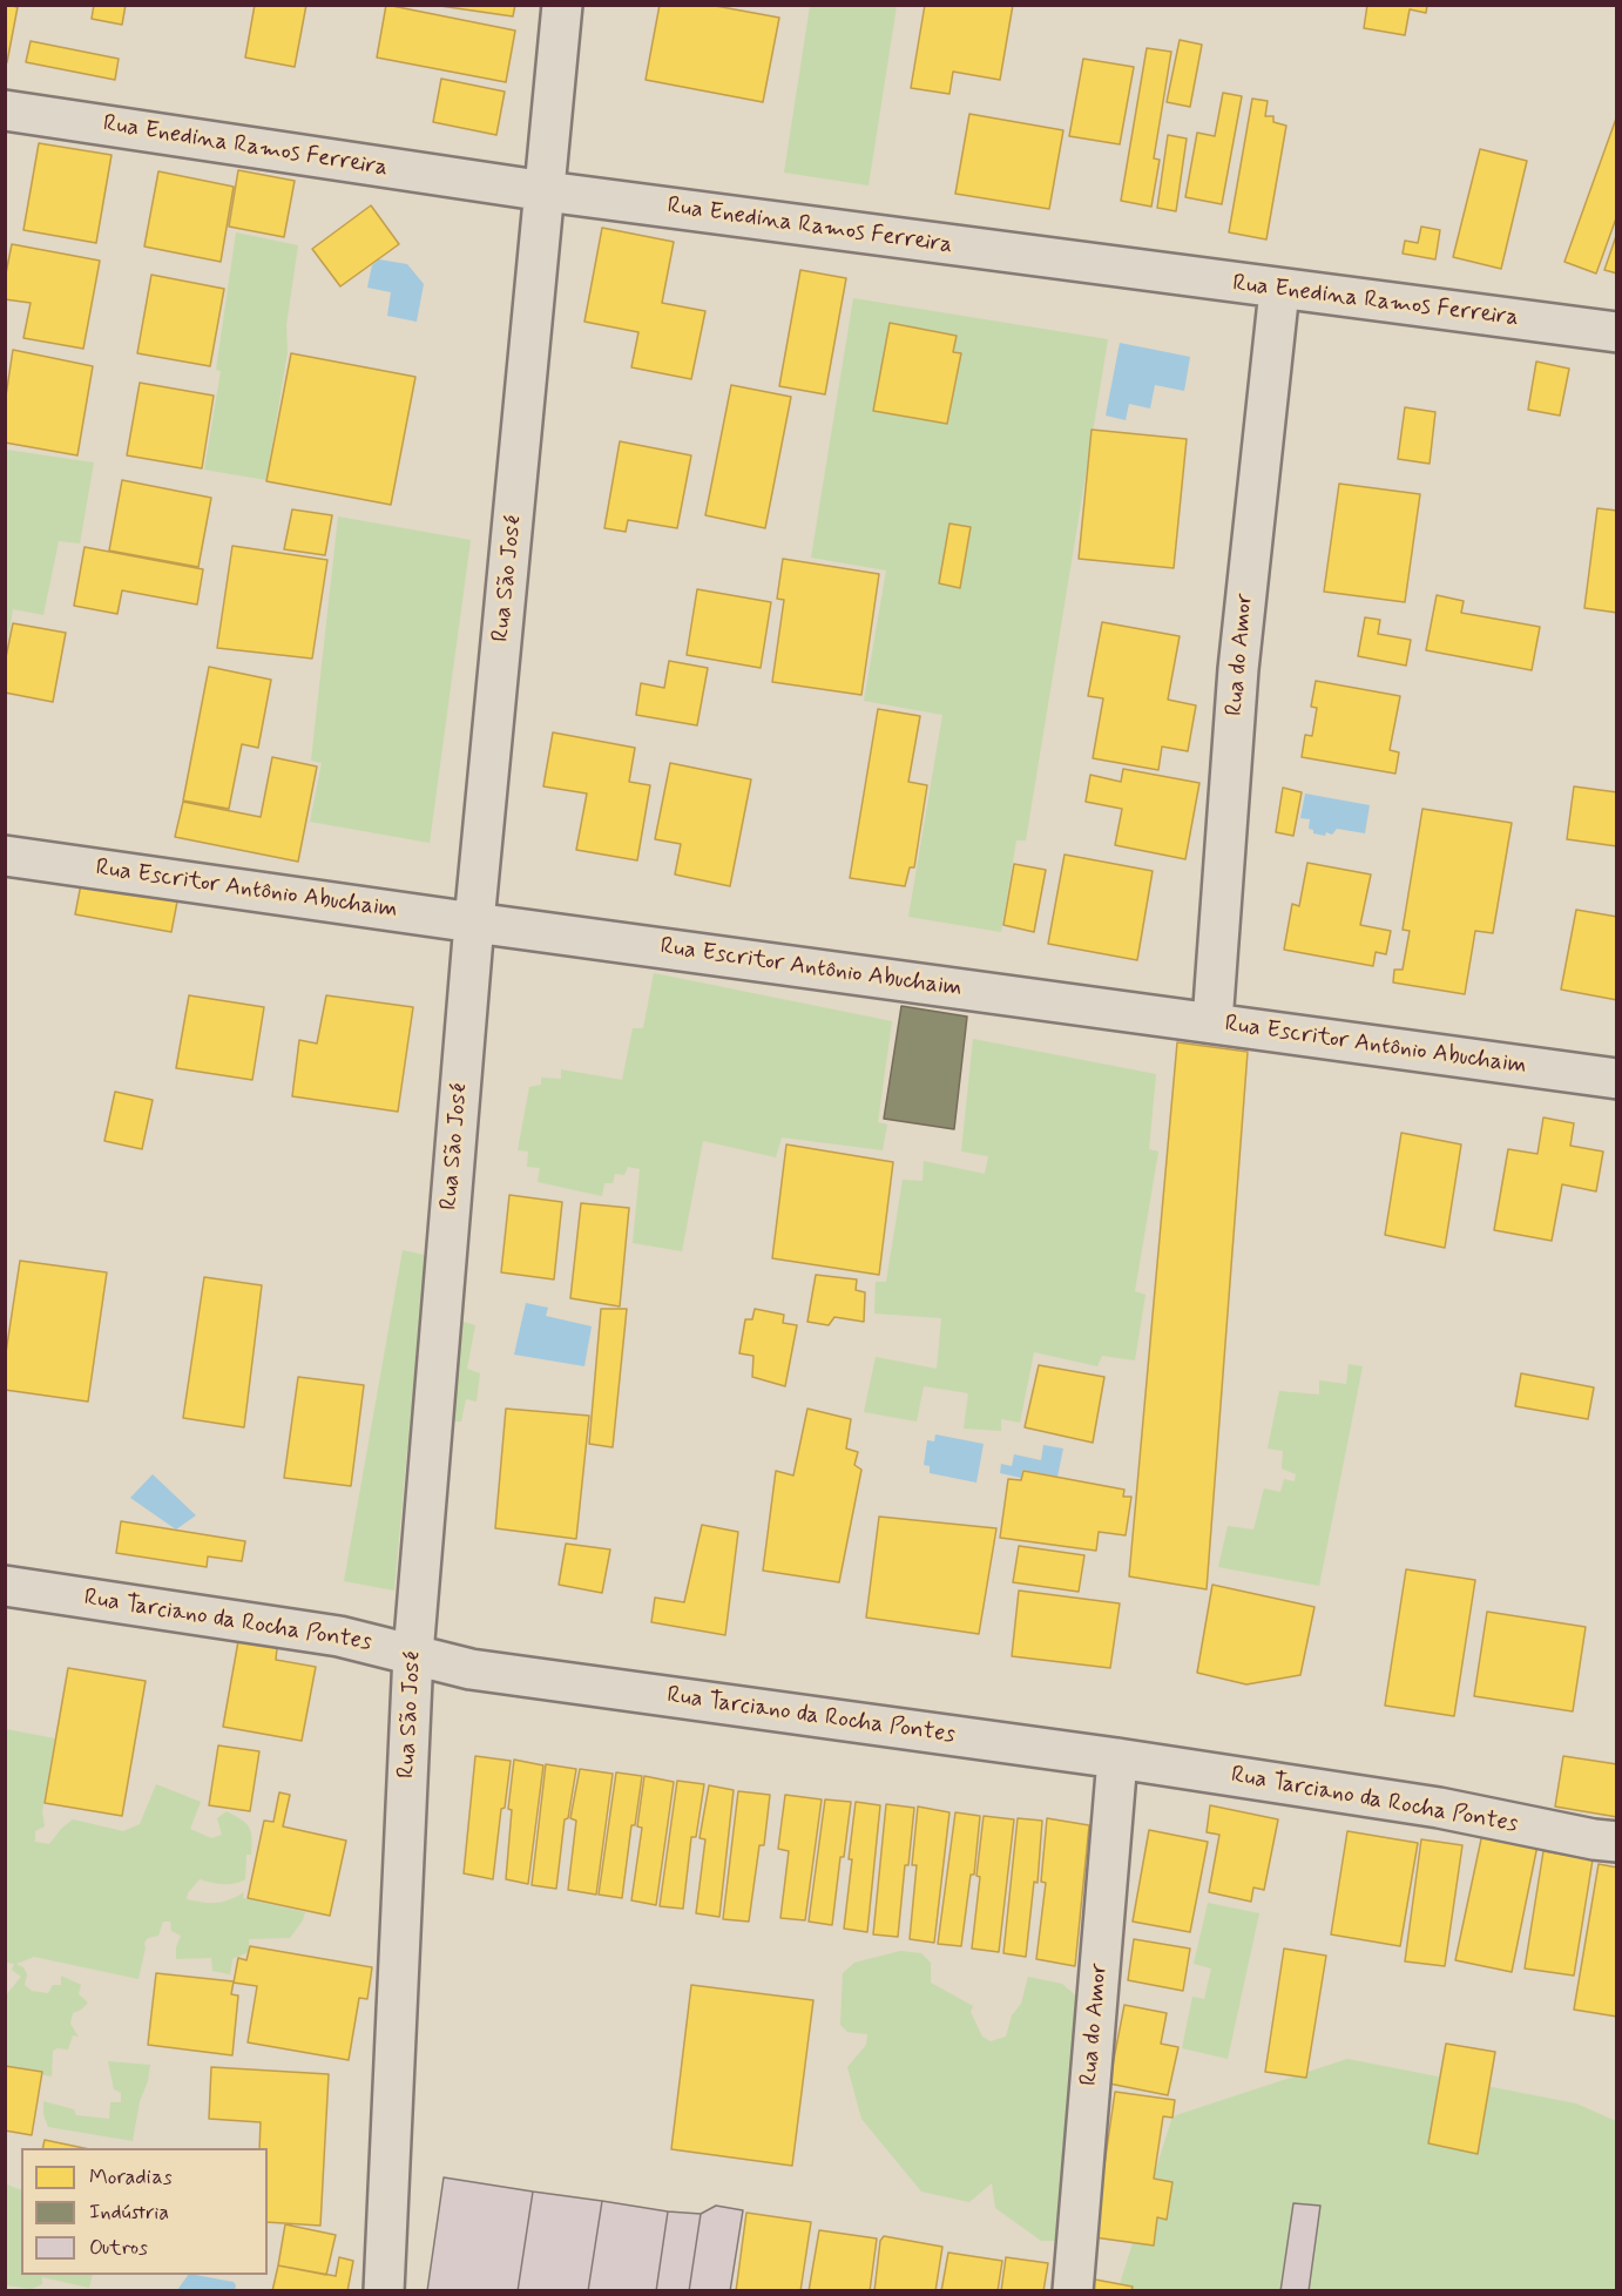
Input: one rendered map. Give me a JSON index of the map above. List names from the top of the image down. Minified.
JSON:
{"streets":{"street":["Rua Enedina Ramos Ferreira","Rua São José","Rua do Amor","Rua Escritor Antônio Abuchaim","Rua Tarciano da Rocha Pontes"]},"crossings":[["Rua Enedina Ramos Ferreira","Rua São José"],["Rua Enedina Ramos Ferreira","Rua do Amor"],["Rua São José","Rua Escritor Antônio Abuchaim"],["Rua São José","Rua Tarciano da Rocha Pontes"],["Rua do Amor","Rua Escritor Antônio Abuchaim"],["Rua do Amor","Rua Tarciano da Rocha Pontes"]],"legend":["Moradias","Indústria","Outros"]}
